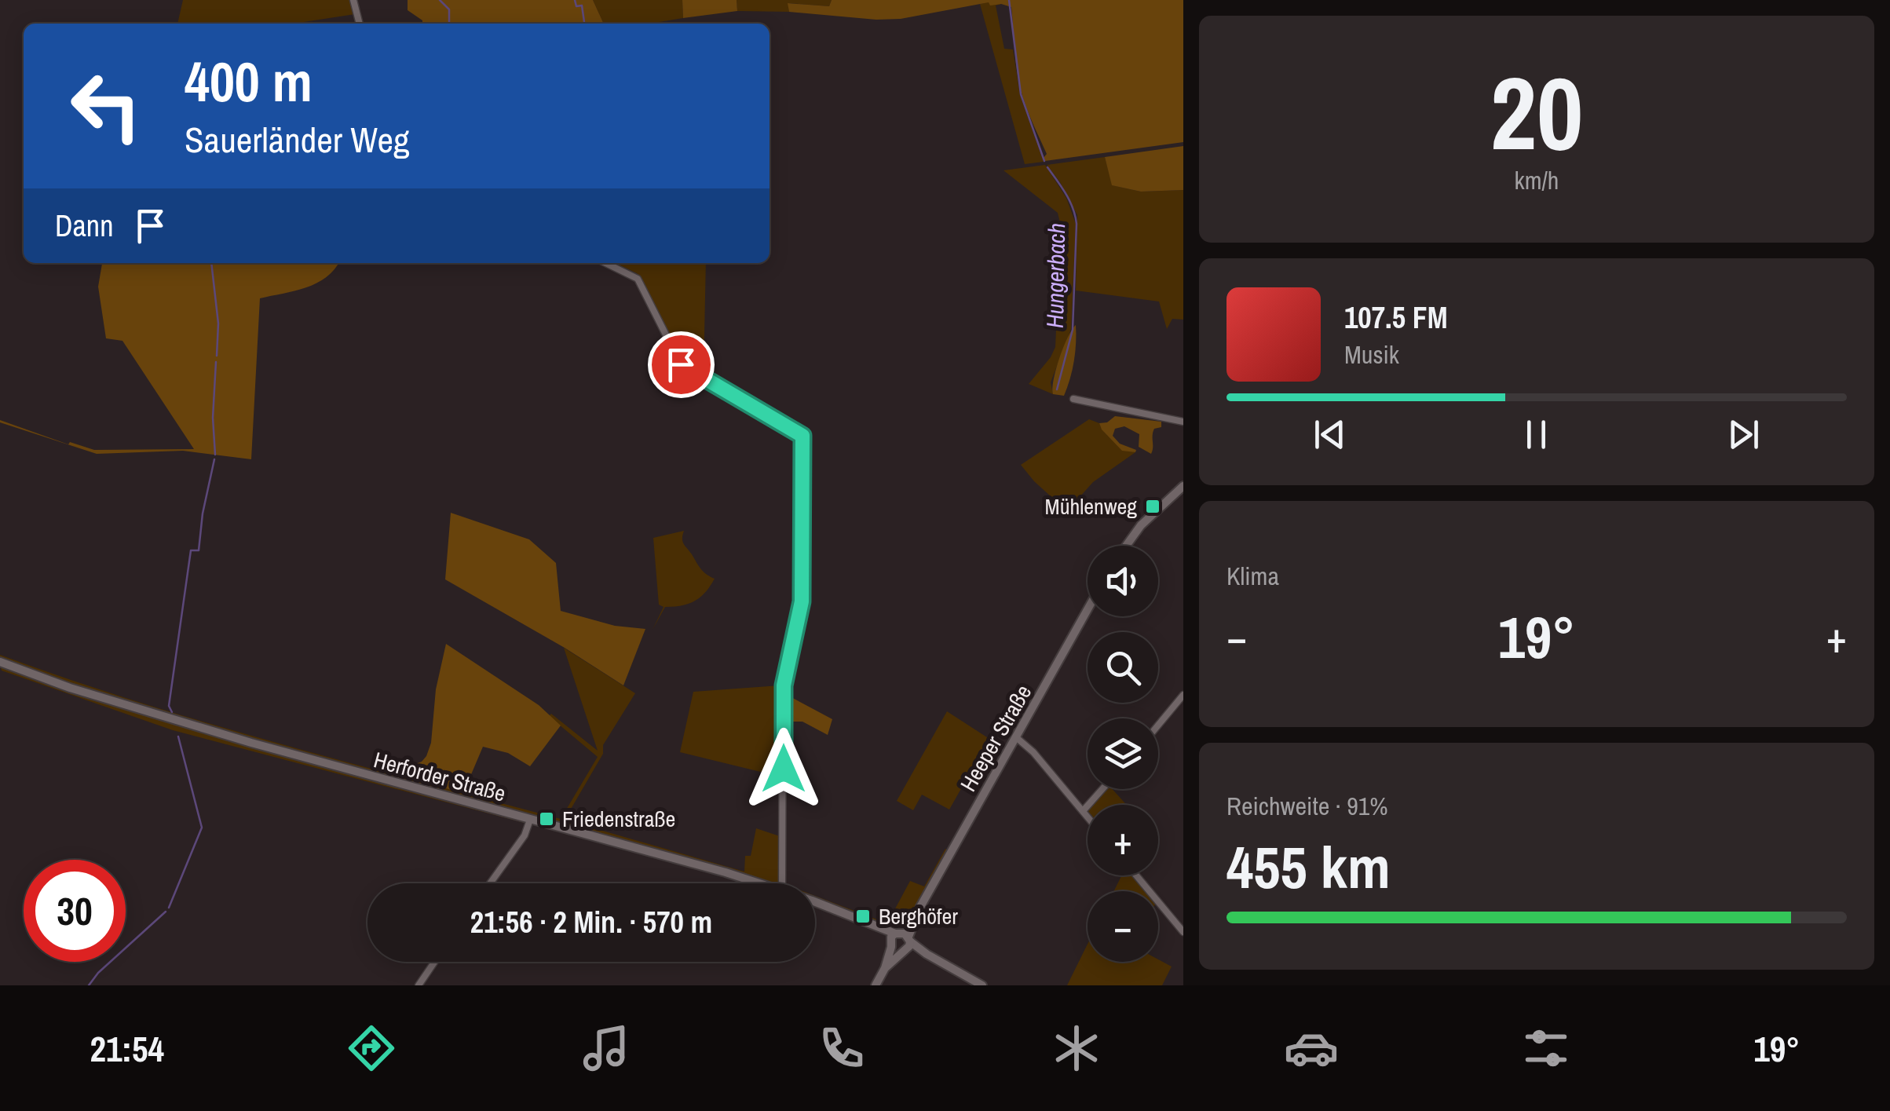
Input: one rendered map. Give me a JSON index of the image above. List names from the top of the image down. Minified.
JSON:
{"streets":{"street":["Heeper Straße","Herforder Straße"]},"crossings":[["Heeper Straße","Herforder Straße"]],"water":["Hungerbach"],"places":{"transit":["Mühlenweg","Friedenstraße","Berghöfer"]},"page":{"tile":[["20","km/h"],"Klima",["Reichweite · 91%","455 km"]],"turn":["400 m","Sauerländer Weg"],"then":"Dann","song":["107.5 FM","Musik"],"map_buttons":["+","−"],"heat":["−","19°","+"],"limit":"30","trip":"21:56 · 2 Min. · 570 m","tabs":["21:54","19°"]}}
